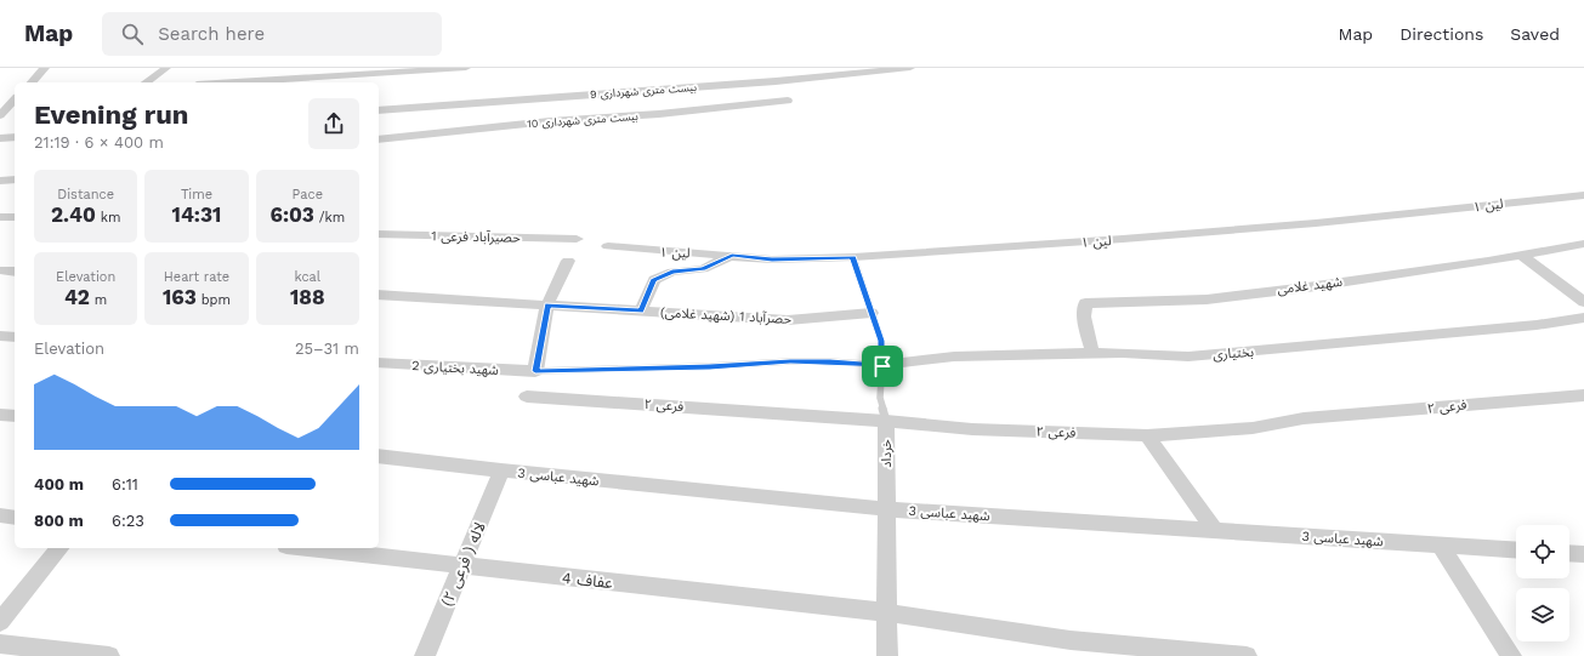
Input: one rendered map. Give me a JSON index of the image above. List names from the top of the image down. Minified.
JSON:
{"streets":{"street":["بیست متری شهرداری 9","بیست متری شهرداری 10","لین ۱","حصیرآباد فرعی 1","شهید غلامی","حصرآباد 1 (شهید غلامی)","بختیاری","شهید بختیاری 2","۲ فرعی","خرداد","شهید عباسی 3","لاله ( فرعی ۲)","عفاف 4"]},"crossings":[["لین ۱","خرداد"],["شهید غلامی","بختیاری"],["حصرآباد 1 (شهید غلامی)","خرداد"],["بختیاری","خرداد"],["۲ فرعی","خرداد"],["خرداد","شهید عباسی 3"],["خرداد","عفاف 4"],["شهید عباسی 3","لاله ( فرعی ۲)"],["لاله ( فرعی ۲)","عفاف 4"]],"page":{"header":"Map","search":"Search here","nav":["Map","Directions","Saved"],"heading":["Evening run","21:19 · 6 × 400 m"],"stats":[["Distance","2.40 km"],["Time","14:31"],["Pace","6:03 /km"],["Elevation","42 m"],["Heart rate","163 bpm"],["kcal","188"]],"chart":["Elevation","25–31 m"],"list":[{"name":"400 m","note":"6:11"},{"name":"800 m","note":"6:23"}]}}
